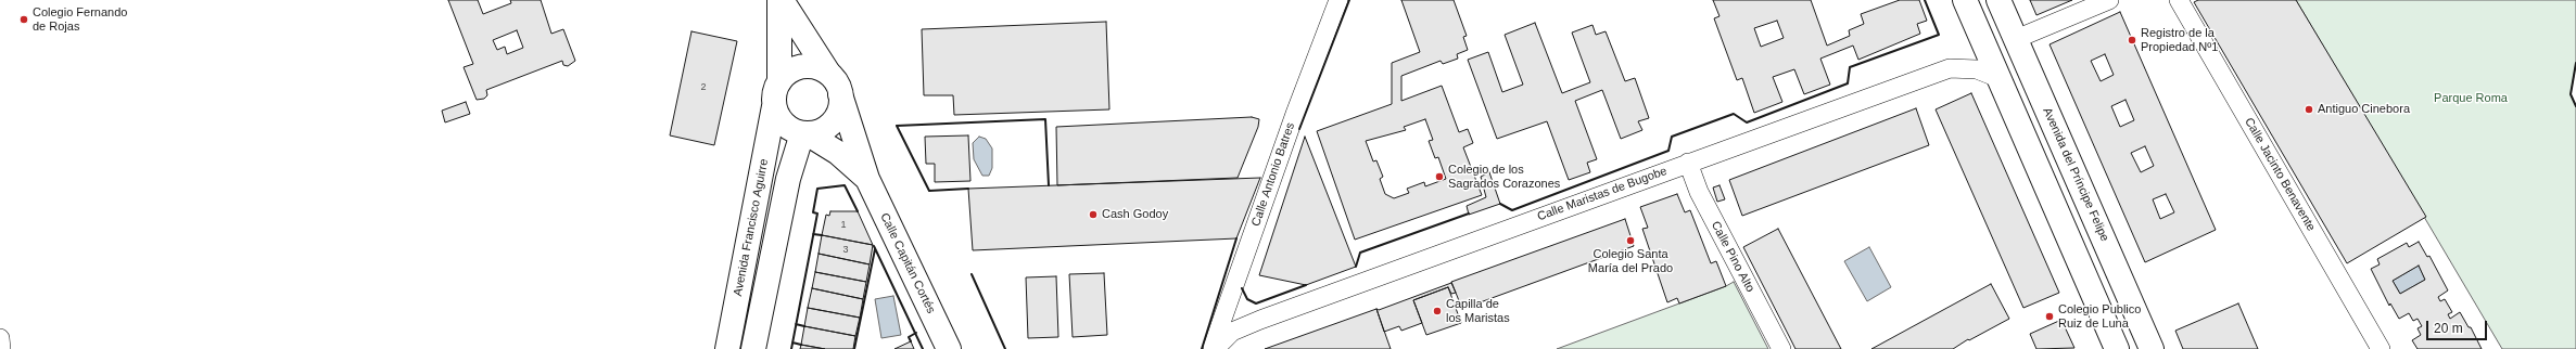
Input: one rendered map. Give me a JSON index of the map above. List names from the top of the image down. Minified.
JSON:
{"streets":{"main road":["Avenida del Príncipe Felipe","Avenida Francisco Aguirre","Calle Capitán Cortés"],"street":["Calle Antonio Batres","Calle Jacinto Benavente","Calle Maristas de Bugobe","Calle Pino Alto"]},"crossings":[["Calle Antonio Batres","Calle Maristas de Bugobe"],["Calle Maristas de Bugobe","Calle Pino Alto"],["Avenida Francisco Aguirre","Calle Capitán Cortés"]],"parks":["Parque Roma"],"places":["Colegio Fernando de Rojas","Registro de la Propiedad Nº1","Antiguo Cinebora","Colegio de los Sagrados Corazones","Cash Godoy","Colegio Santa María del Prado","Capilla de los Maristas","Colegio Publico Ruiz de Luna"],"house_numbers":["2","1","3"],"scale_bar":"20 m"}
